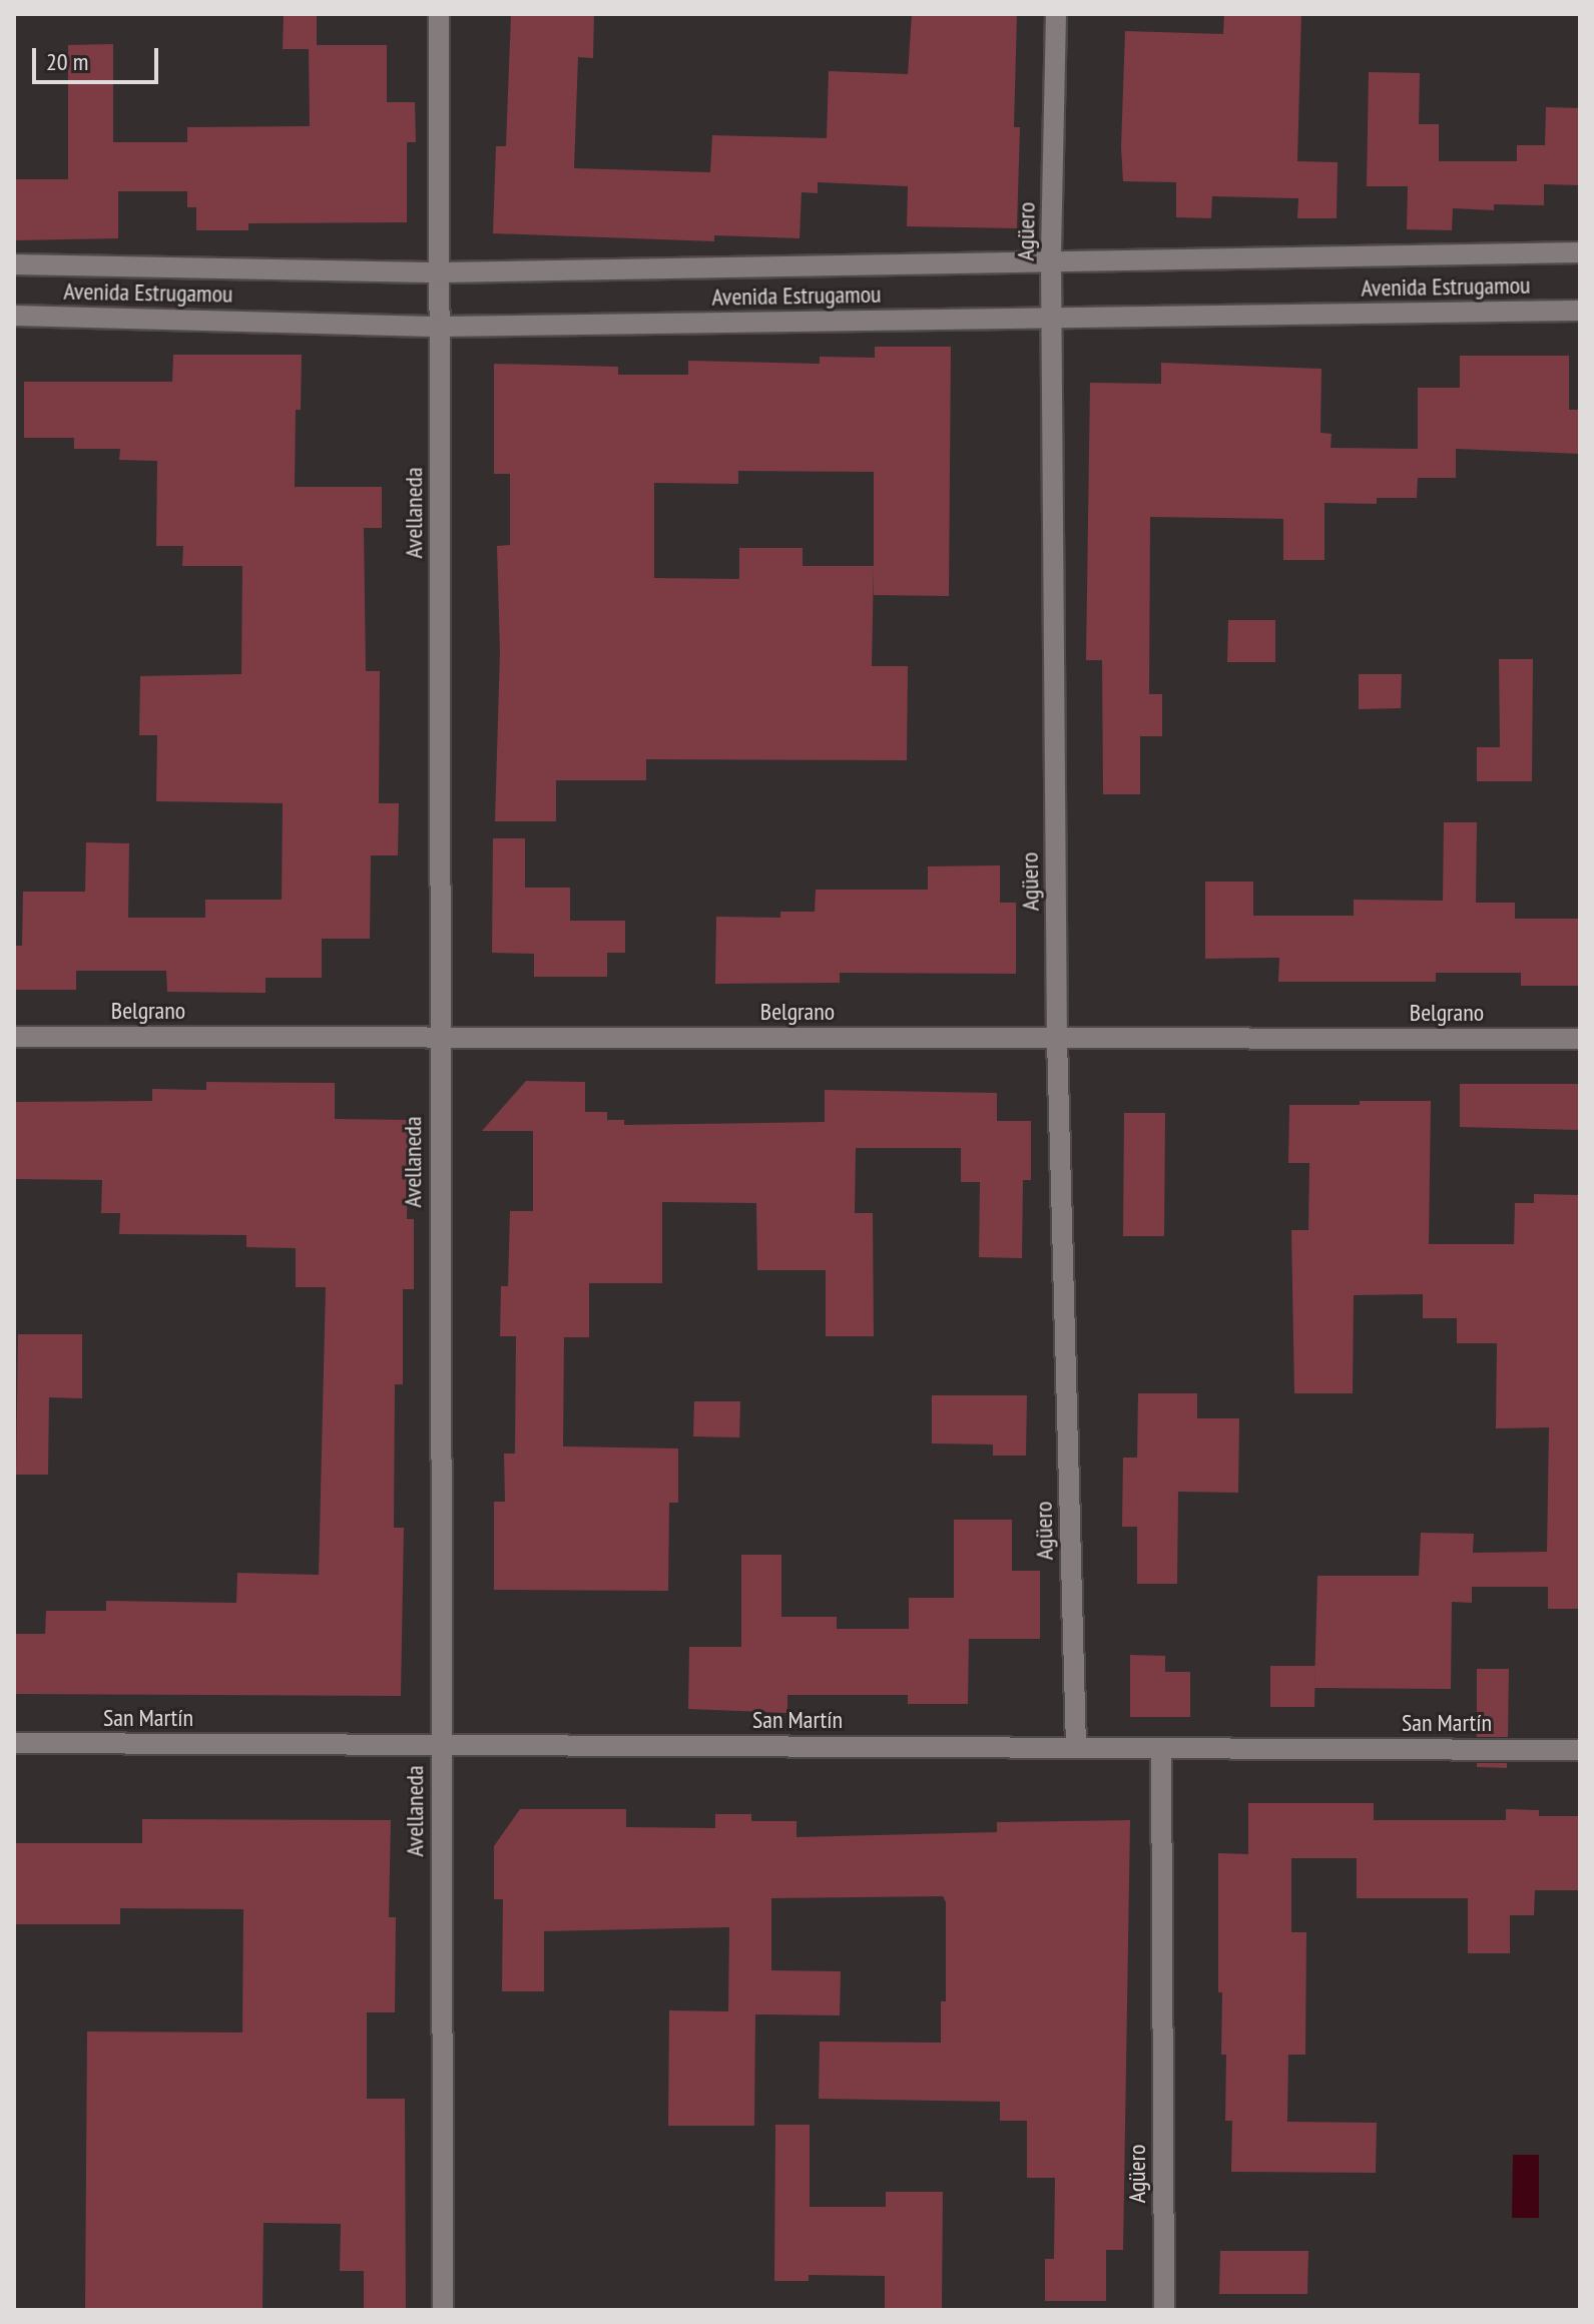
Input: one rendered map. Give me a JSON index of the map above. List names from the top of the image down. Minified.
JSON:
{"streets":{"street":["Agüero","Avenida Estrugamou","Avellaneda","Belgrano","San Martín"]},"crossings":[["Agüero","Avenida Estrugamou"],["Agüero","Belgrano"],["Agüero","San Martín"],["Avenida Estrugamou","Avellaneda"],["Avellaneda","Belgrano"],["Avellaneda","San Martín"]],"scale_bar":"20 m"}
